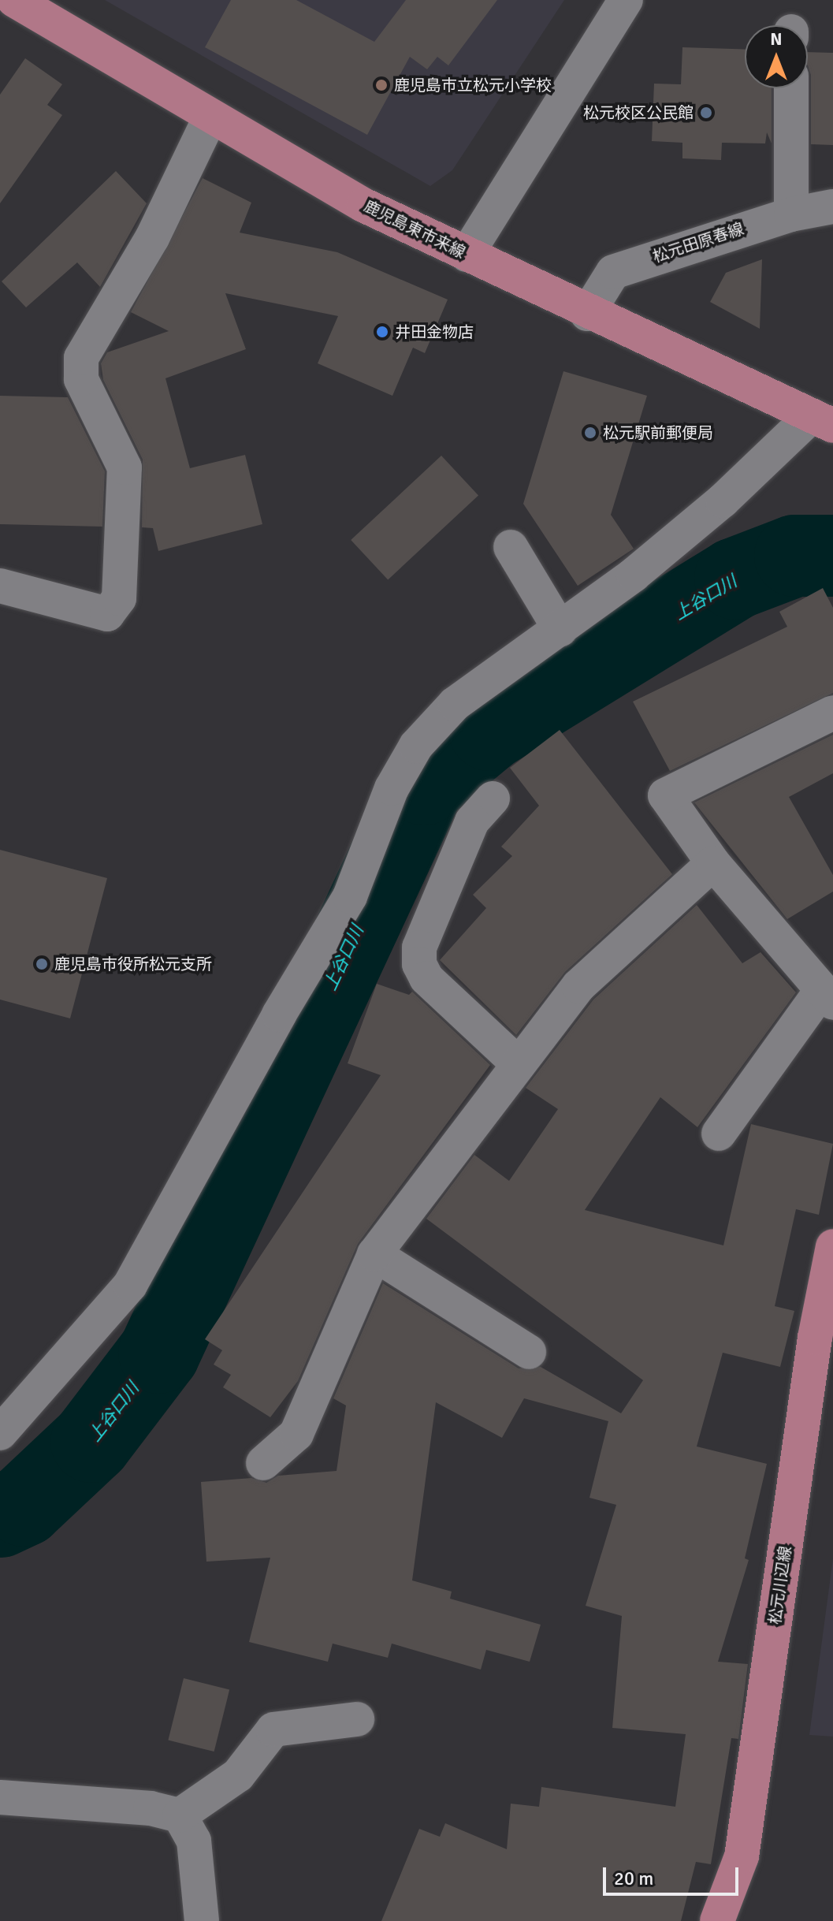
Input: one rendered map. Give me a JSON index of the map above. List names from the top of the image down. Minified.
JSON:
{"streets":{"main road":["鹿児島東市来線","松元川辺線"],"street":["松元田原春線"]},"crossings":[["鹿児島東市来線","松元田原春線"]],"water":["上谷口川"],"places":["鹿児島市立松元小学校","松元校区公民館","井田金物店","松元駅前郵便局","鹿児島市役所松元支所"],"scale_bar":"20 m","north":"top"}
